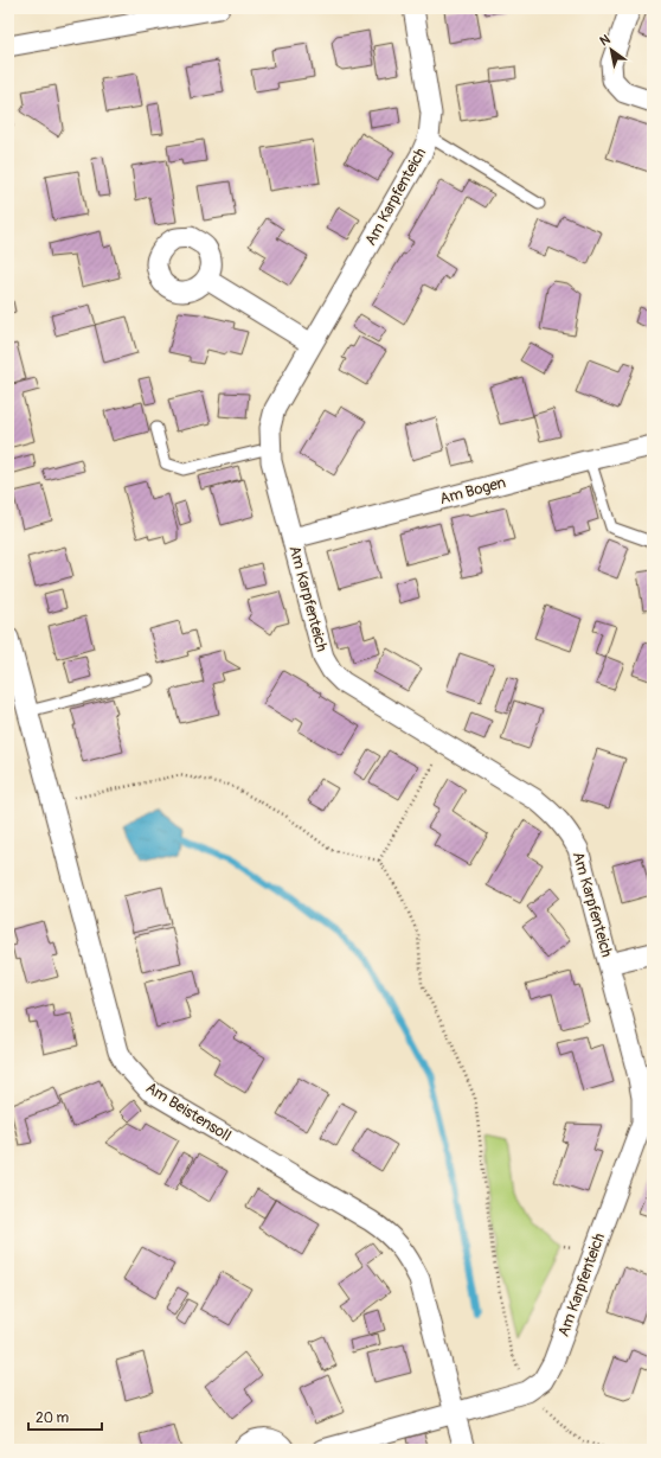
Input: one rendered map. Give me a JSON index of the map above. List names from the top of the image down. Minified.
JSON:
{"streets":{"street":["Am Karpfenteich","Am Bogen","Am Beistensoll"]},"crossings":[["Am Karpfenteich","Am Bogen"],["Am Karpfenteich","Am Beistensoll"]],"scale_bar":"20 m","north":"top left"}
